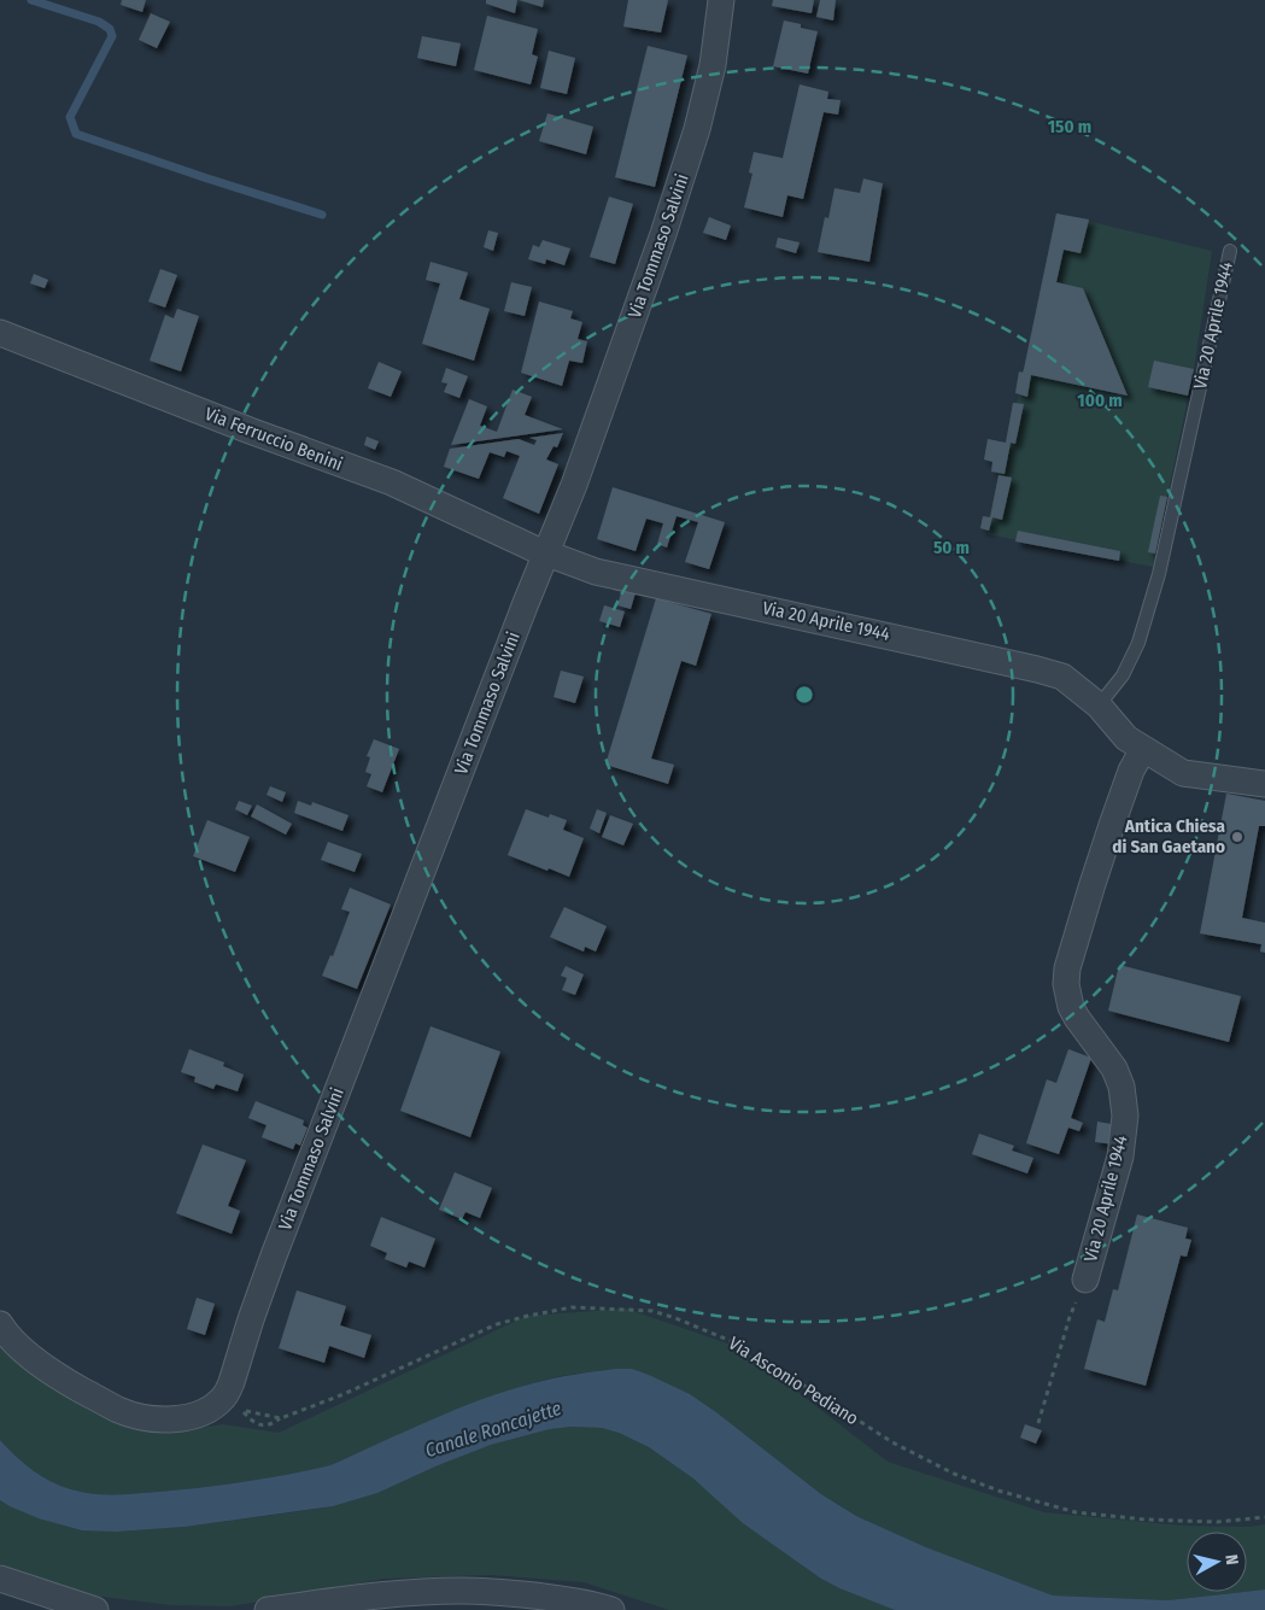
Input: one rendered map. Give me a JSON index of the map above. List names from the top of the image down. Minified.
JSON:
{"streets":{"street":["Via Tommaso Salvini","Via 20 Aprile 1944","Via Ferruccio Benini"],"path":["Via Asconio Pediano"]},"crossings":[["Via Tommaso Salvini","Via 20 Aprile 1944"],["Via Tommaso Salvini","Via Ferruccio Benini"],["Via Tommaso Salvini","Via Asconio Pediano"],["Via 20 Aprile 1944","Via Ferruccio Benini"]],"water":["Canale Roncajette"],"places":["Antica Chiesa di San Gaetano"],"north":"right","rings":["150 m","100 m","50 m"]}
